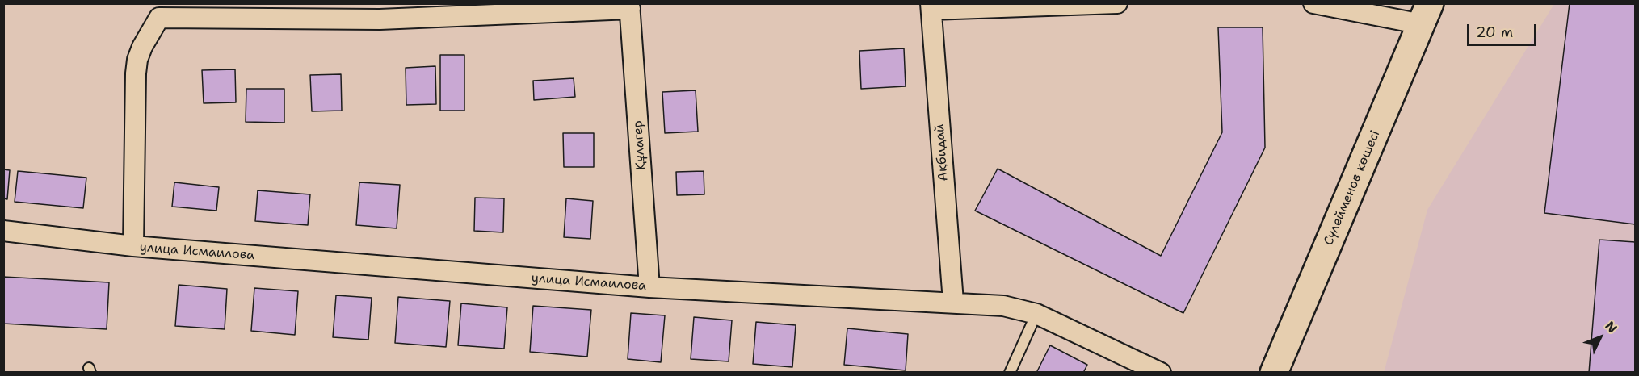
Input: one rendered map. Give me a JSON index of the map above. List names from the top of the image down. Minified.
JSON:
{"streets":{"street":["Құлагер","Ақбидай","Сүлейменов көшесі","улица Исмаилова"]},"crossings":[["Құлагер","улица Исмаилова"],["Ақбидай","улица Исмаилова"]],"scale_bar":"20 m","north":"top right"}
